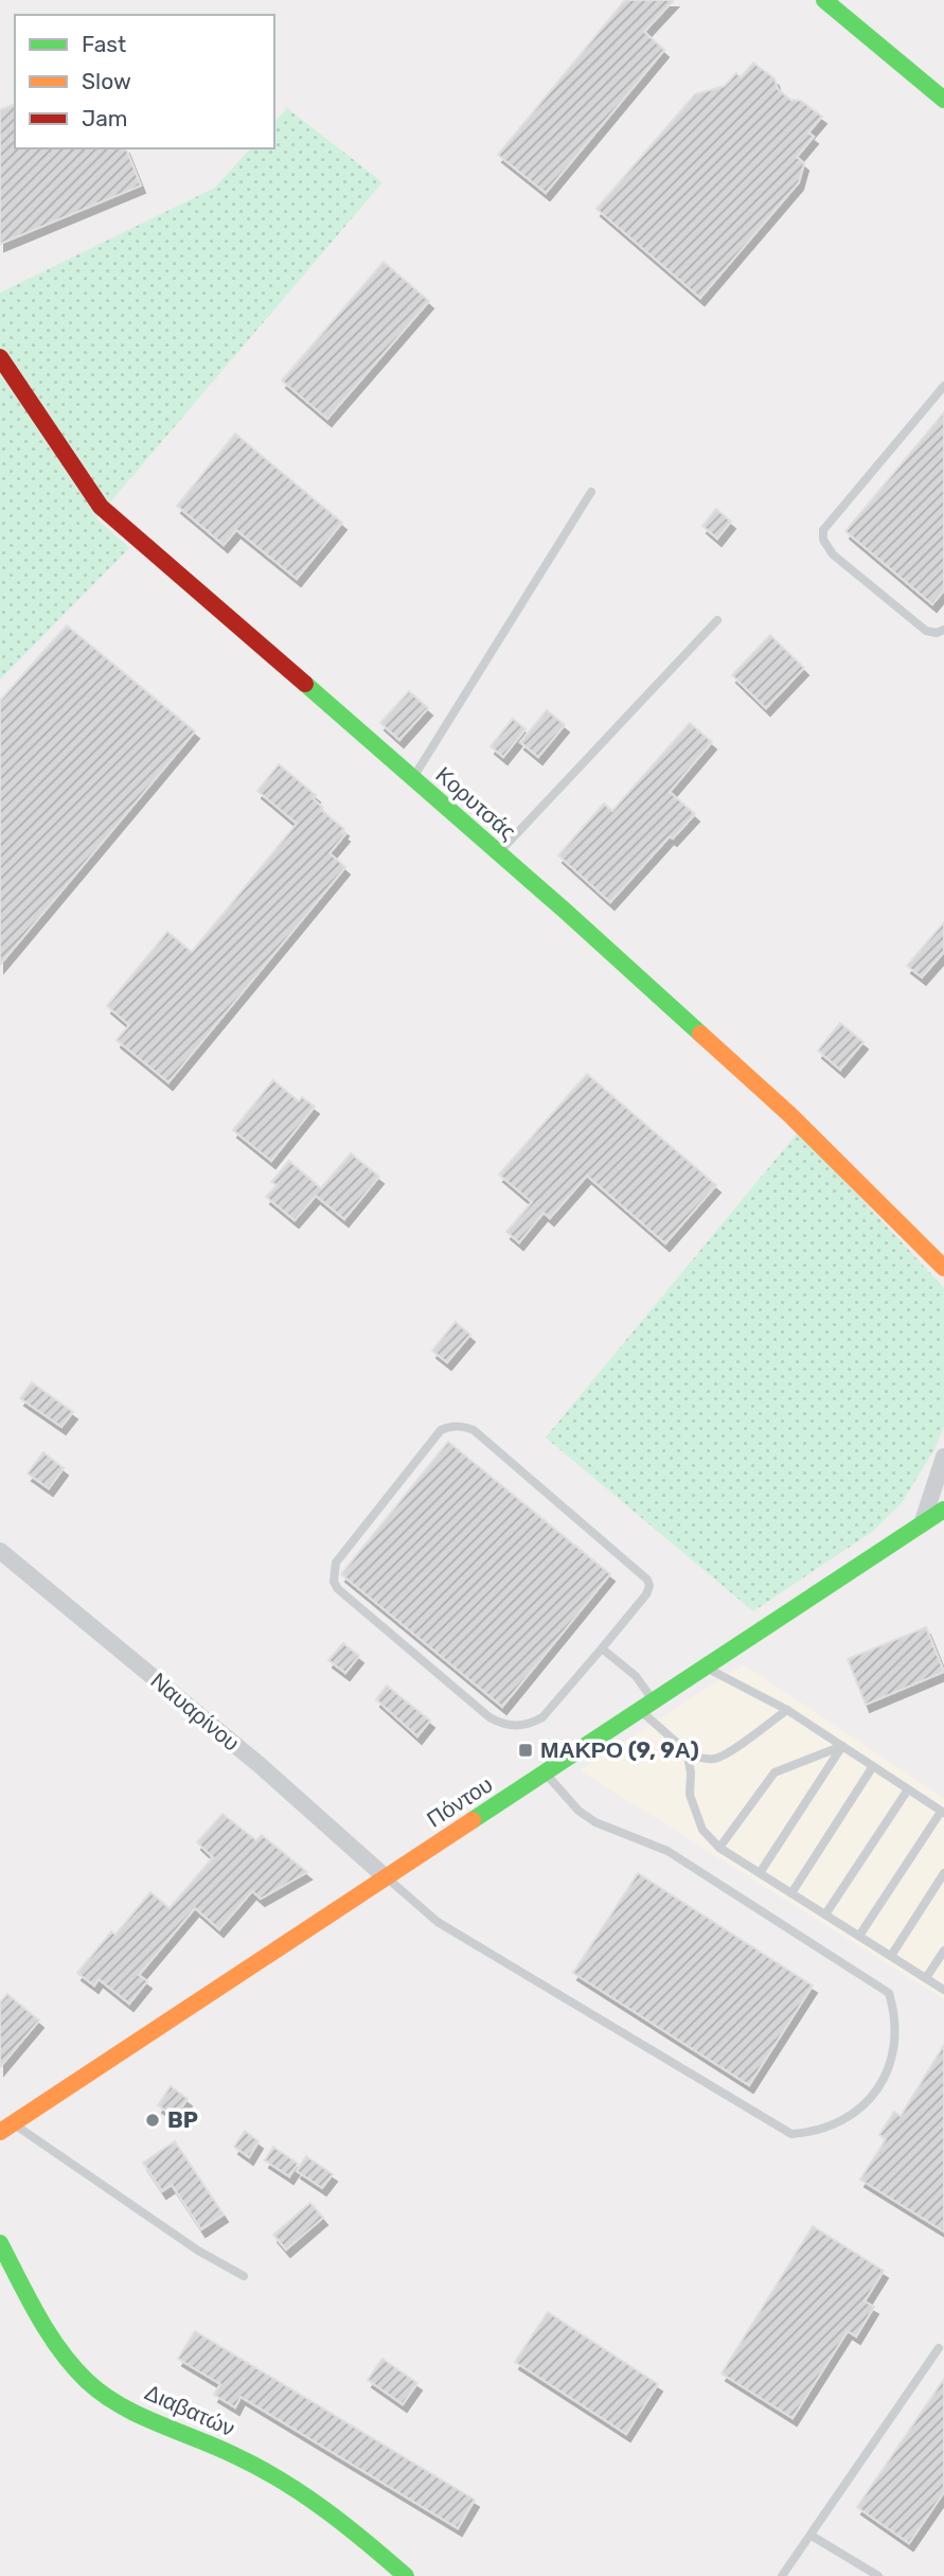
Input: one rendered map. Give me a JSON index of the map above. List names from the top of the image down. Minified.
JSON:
{"streets":{"street":["Κορυτσάς","Ναυαρίνου","Πόντου","Διαβατών"]},"crossings":[["Ναυαρίνου","Πόντου"]],"places":{"transit":["ΜΑΚΡΟ (9, 9Α)"],"other":["BP"]},"legend":["Fast","Slow","Jam"]}
